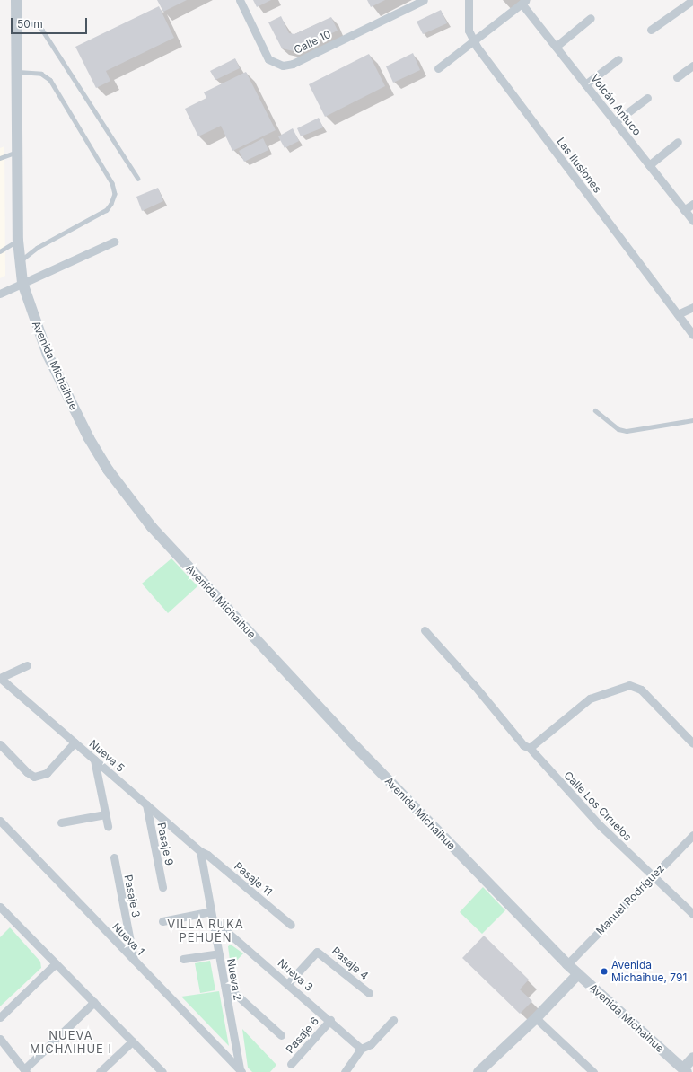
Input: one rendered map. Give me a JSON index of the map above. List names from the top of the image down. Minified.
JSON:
{"streets":{"street":["Calle 10","Volcán Antuco","Las Ilusiones","Avenida Michaihue","Nueva 5","Calle Los Ciruelos","Pasaje 9","Pasaje 11","Pasaje 3","Manuel Rodríguez","Nueva 1","Pasaje 4","Nueva 3","Nueva 2","Pasaje 6"]},"crossings":[["Avenida Michaihue","Manuel Rodríguez"],["Nueva 5","Pasaje 9"],["Nueva 5","Pasaje 11"],["Nueva 5","Nueva 2"],["Calle Los Ciruelos","Manuel Rodríguez"],["Pasaje 11","Nueva 2"],["Pasaje 3","Nueva 1"],["Nueva 1","Nueva 2"],["Pasaje 4","Nueva 3"],["Nueva 3","Nueva 2"],["Nueva 3","Pasaje 6"]],"districts":["VILLA RUKA PEHUÉN","NUEVA MICHAIHUE I"],"places":["Avenida Michaihue, 791"],"scale_bar":"50 m"}
